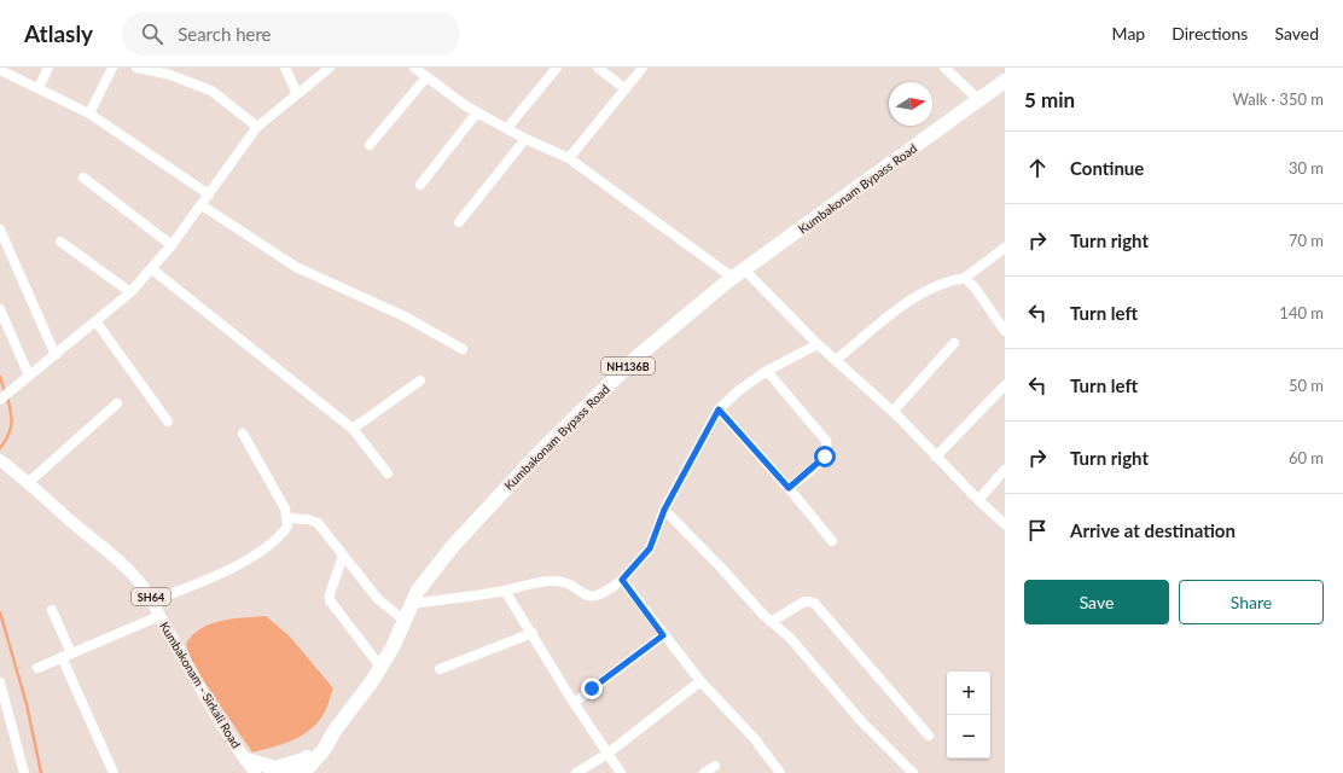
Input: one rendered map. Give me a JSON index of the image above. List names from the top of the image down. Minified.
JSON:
{"streets":{"highway":["Kumbakonam Bypass Road","NH136B"],"main road":["SH64","Kumbakonam - Sirkali Road"]},"north":"right","page":{"header":"Atlasly","search":"Search here","nav":["Map","Directions","Saved"],"heading":["5 min","Walk · 350 m"],"list":[["Continue","30 m"],["Turn right","70 m"],["Turn left","140 m"],["Turn left","50 m"],["Turn right","60 m"],"Arrive at destination"],"buttons":["Save","Share"],"map_buttons":["+","−"]}}
